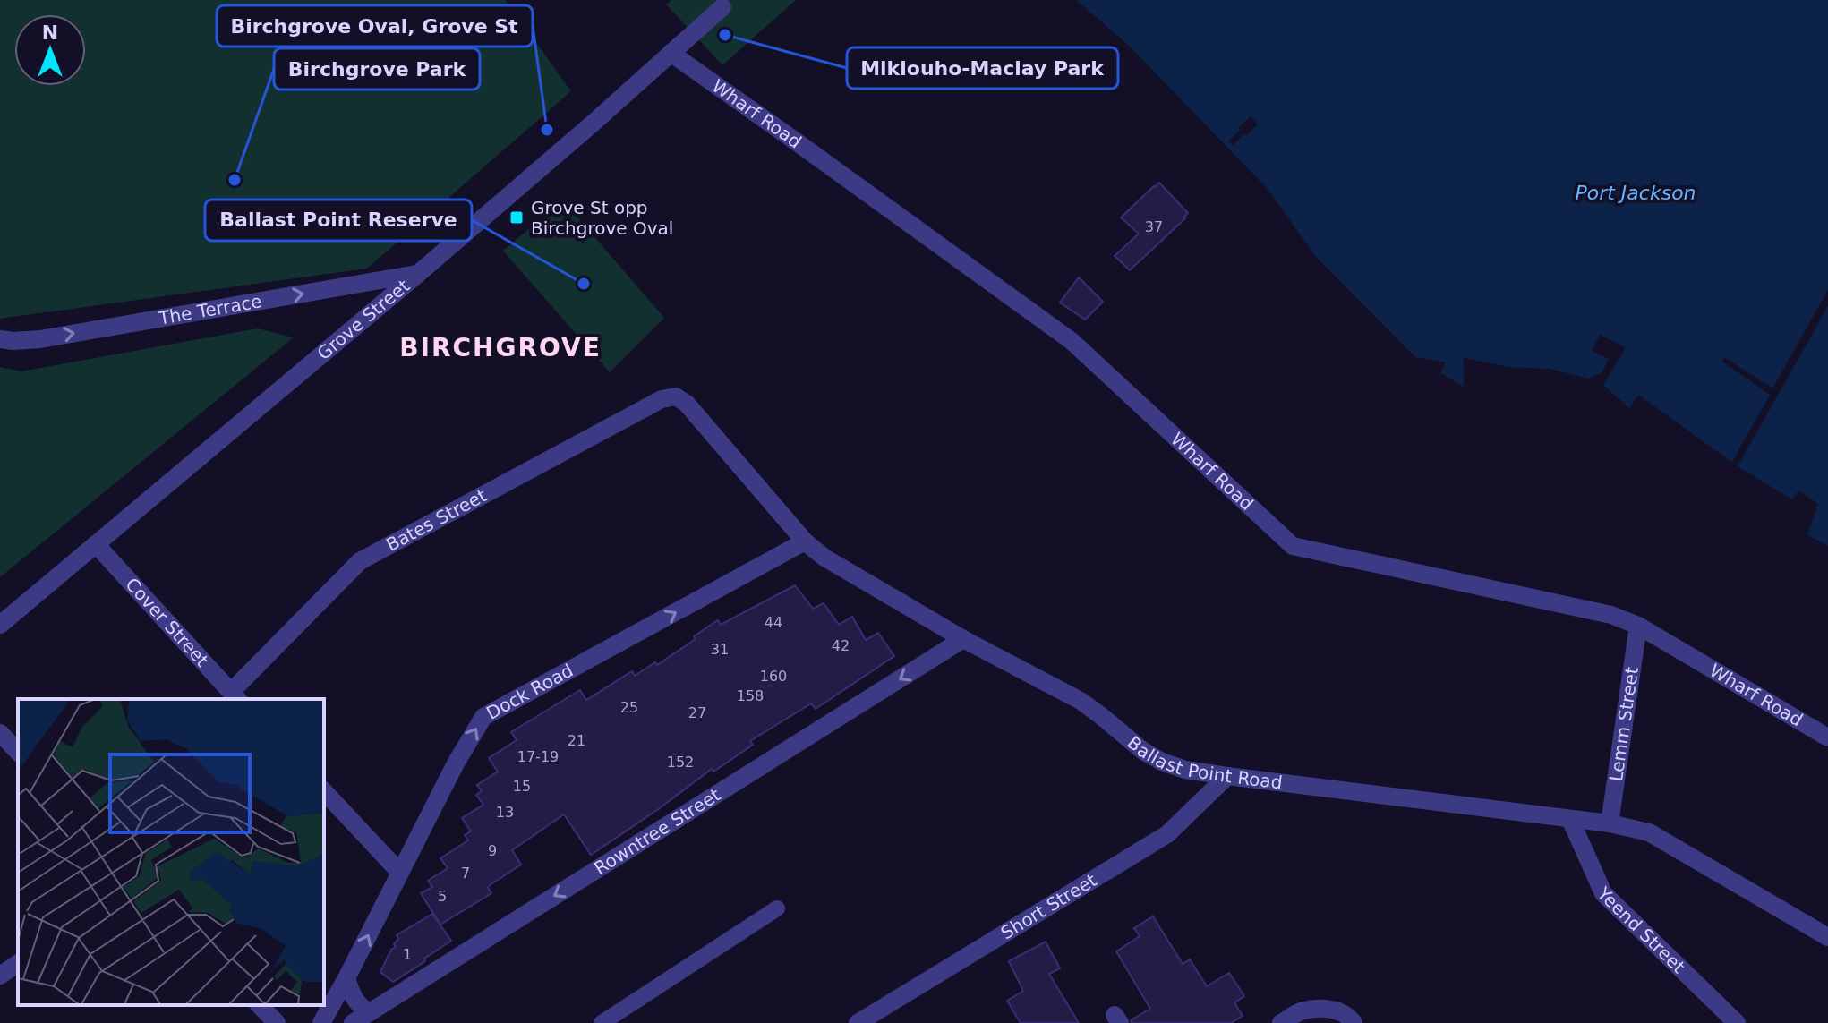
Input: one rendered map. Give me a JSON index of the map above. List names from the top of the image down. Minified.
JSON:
{"streets":{"street":["Wharf Road","The Terrace","Grove Street","Bates Street","Cover Street","Dock Road","Lemm Street","Ballast Point Road","Rowntree Street","Short Street","Yeend Street"]},"crossings":[["Wharf Road","Grove Street"],["Wharf Road","Lemm Street"],["The Terrace","Grove Street"],["Grove Street","Cover Street"],["Bates Street","Cover Street"],["Bates Street","Ballast Point Road"],["Dock Road","Ballast Point Road"],["Lemm Street","Ballast Point Road"],["Ballast Point Road","Rowntree Street"],["Ballast Point Road","Short Street"],["Ballast Point Road","Yeend Street"]],"one_way":["The Terrace","Dock Road","Rowntree Street"],"districts":["BIRCHGROVE"],"water":["Port Jackson"],"places":{"other":["Miklouho-Maclay Park","Birchgrove Oval, Grove St","Birchgrove Park","Ballast Point Reserve"],"transit":["Grove St opp Birchgrove Oval"]},"house_numbers":["37","44","42","31","160","158","25","27","21","17-19","152","15","13","9","7","5","1"],"north":"top"}
